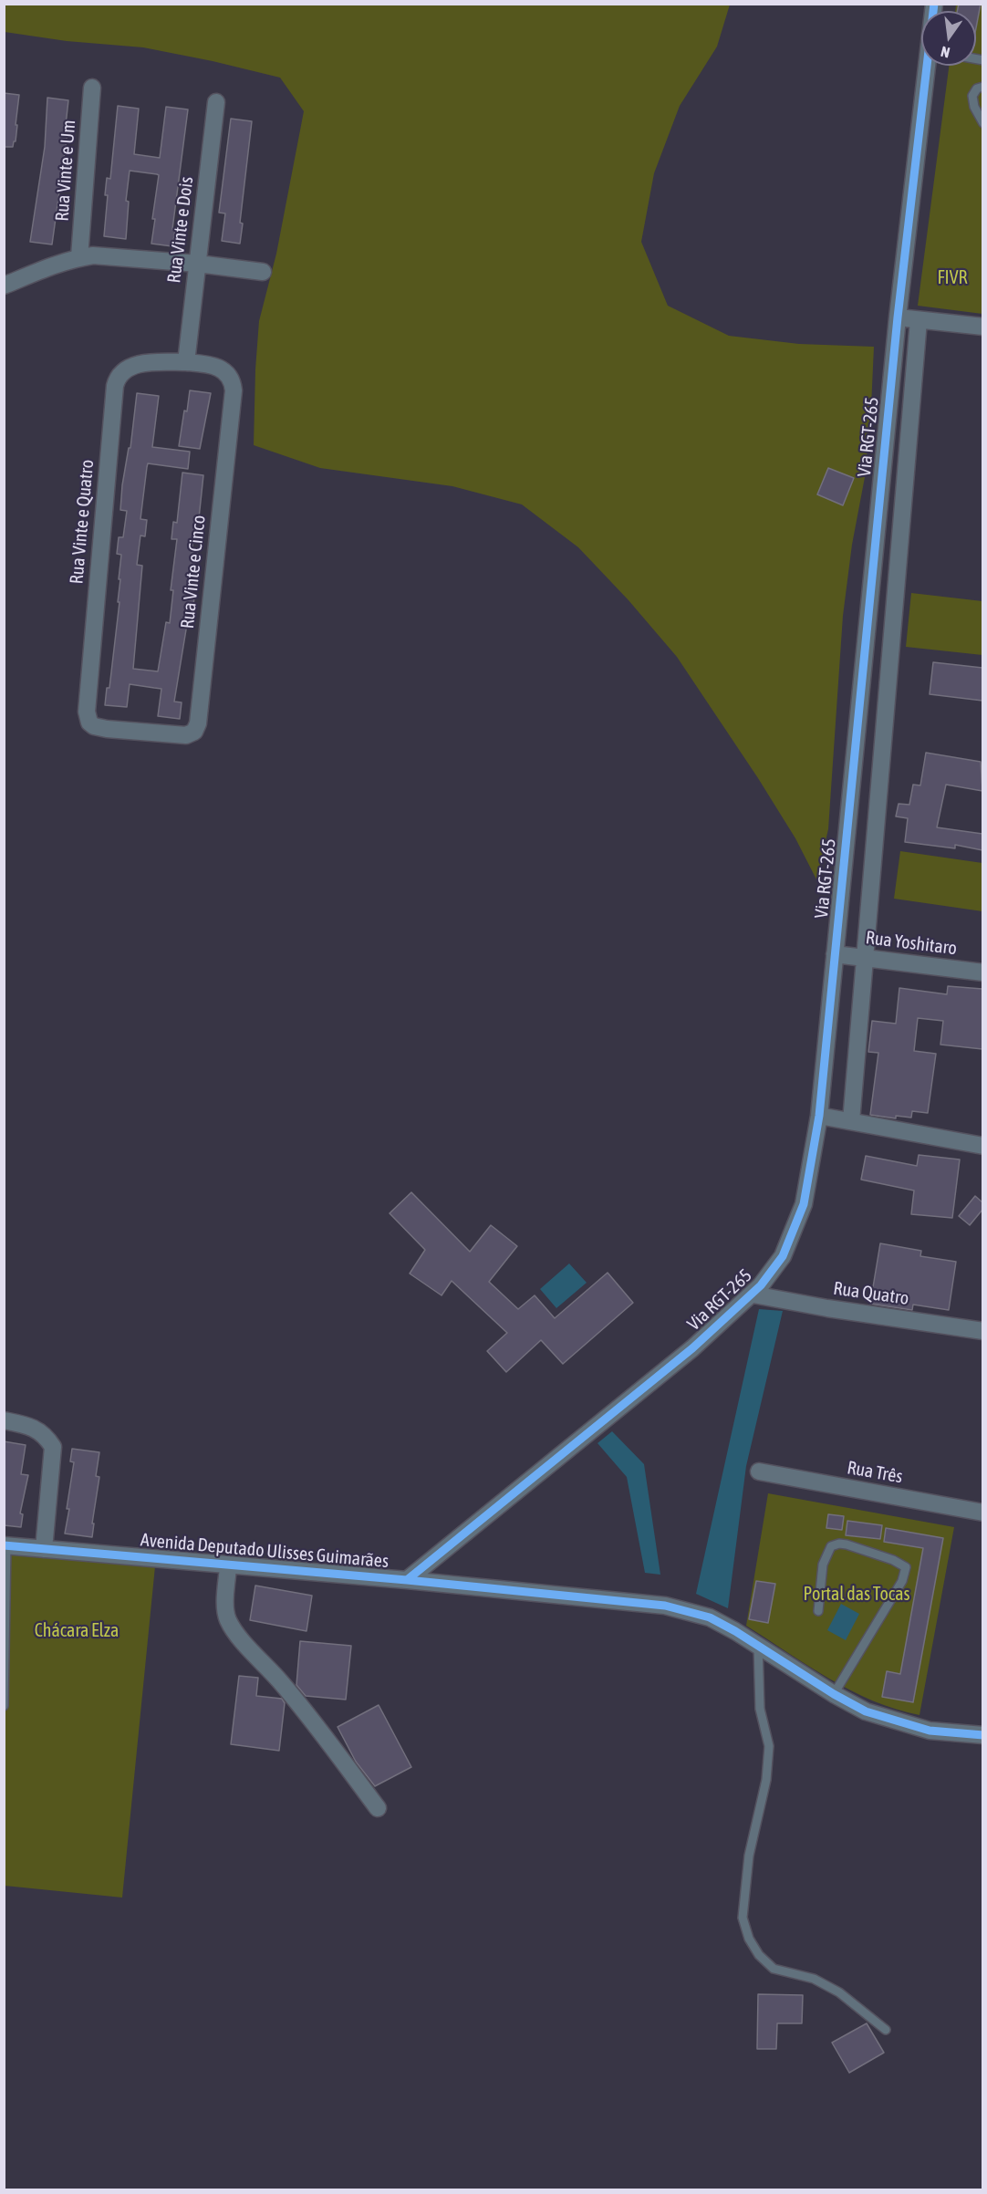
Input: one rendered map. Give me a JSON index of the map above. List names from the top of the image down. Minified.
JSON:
{"streets":{"street":["Rua Vinte e Um","Rua Vinte e Dois","Via RGT-265","Rua Vinte e Quatro","Rua Vinte e Cinco","Rua Yoshitaro","Rua Quatro","Rua Três","Avenida Deputado Ulisses Guimarães"]},"crossings":[["Rua Vinte e Dois","Rua Vinte e Quatro"],["Rua Vinte e Dois","Rua Vinte e Cinco"],["Via RGT-265","Rua Yoshitaro"],["Via RGT-265","Rua Quatro"],["Via RGT-265","Avenida Deputado Ulisses Guimarães"],["Rua Vinte e Quatro","Rua Vinte e Cinco"]],"parks":["FIVR","Portal das Tocas","Chácara Elza"],"north":"bottom"}
